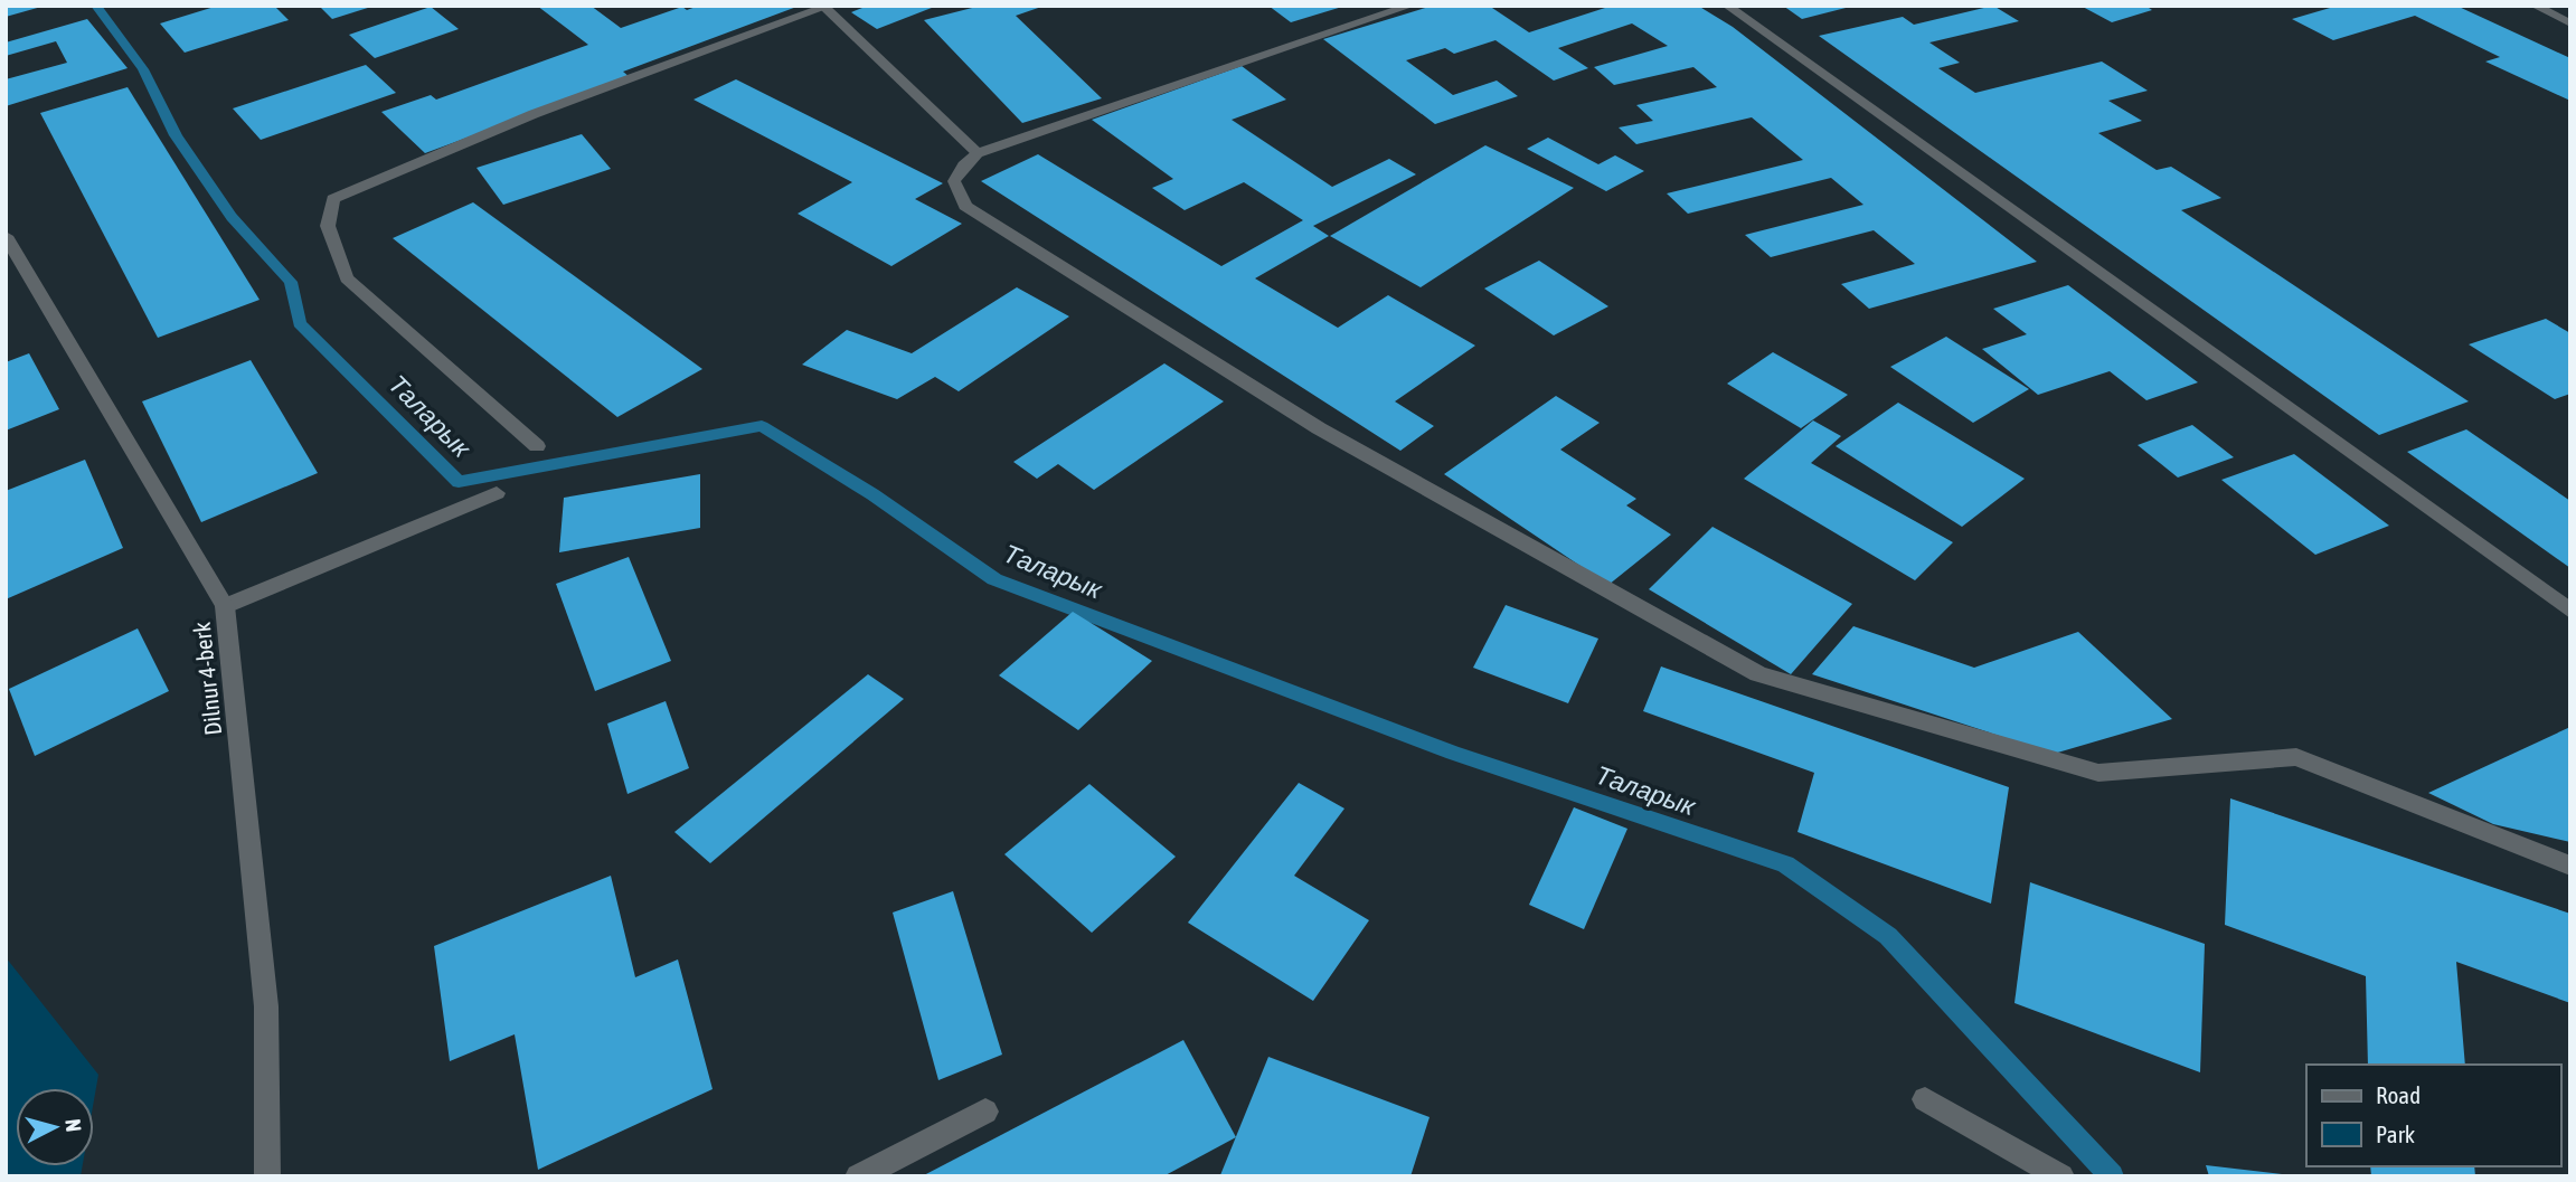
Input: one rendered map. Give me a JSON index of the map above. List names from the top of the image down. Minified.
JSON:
{"streets":{"street":["Dilnur 4-berk"]},"water":["Таларык"],"legend":["Road","Park"],"north":"right"}
